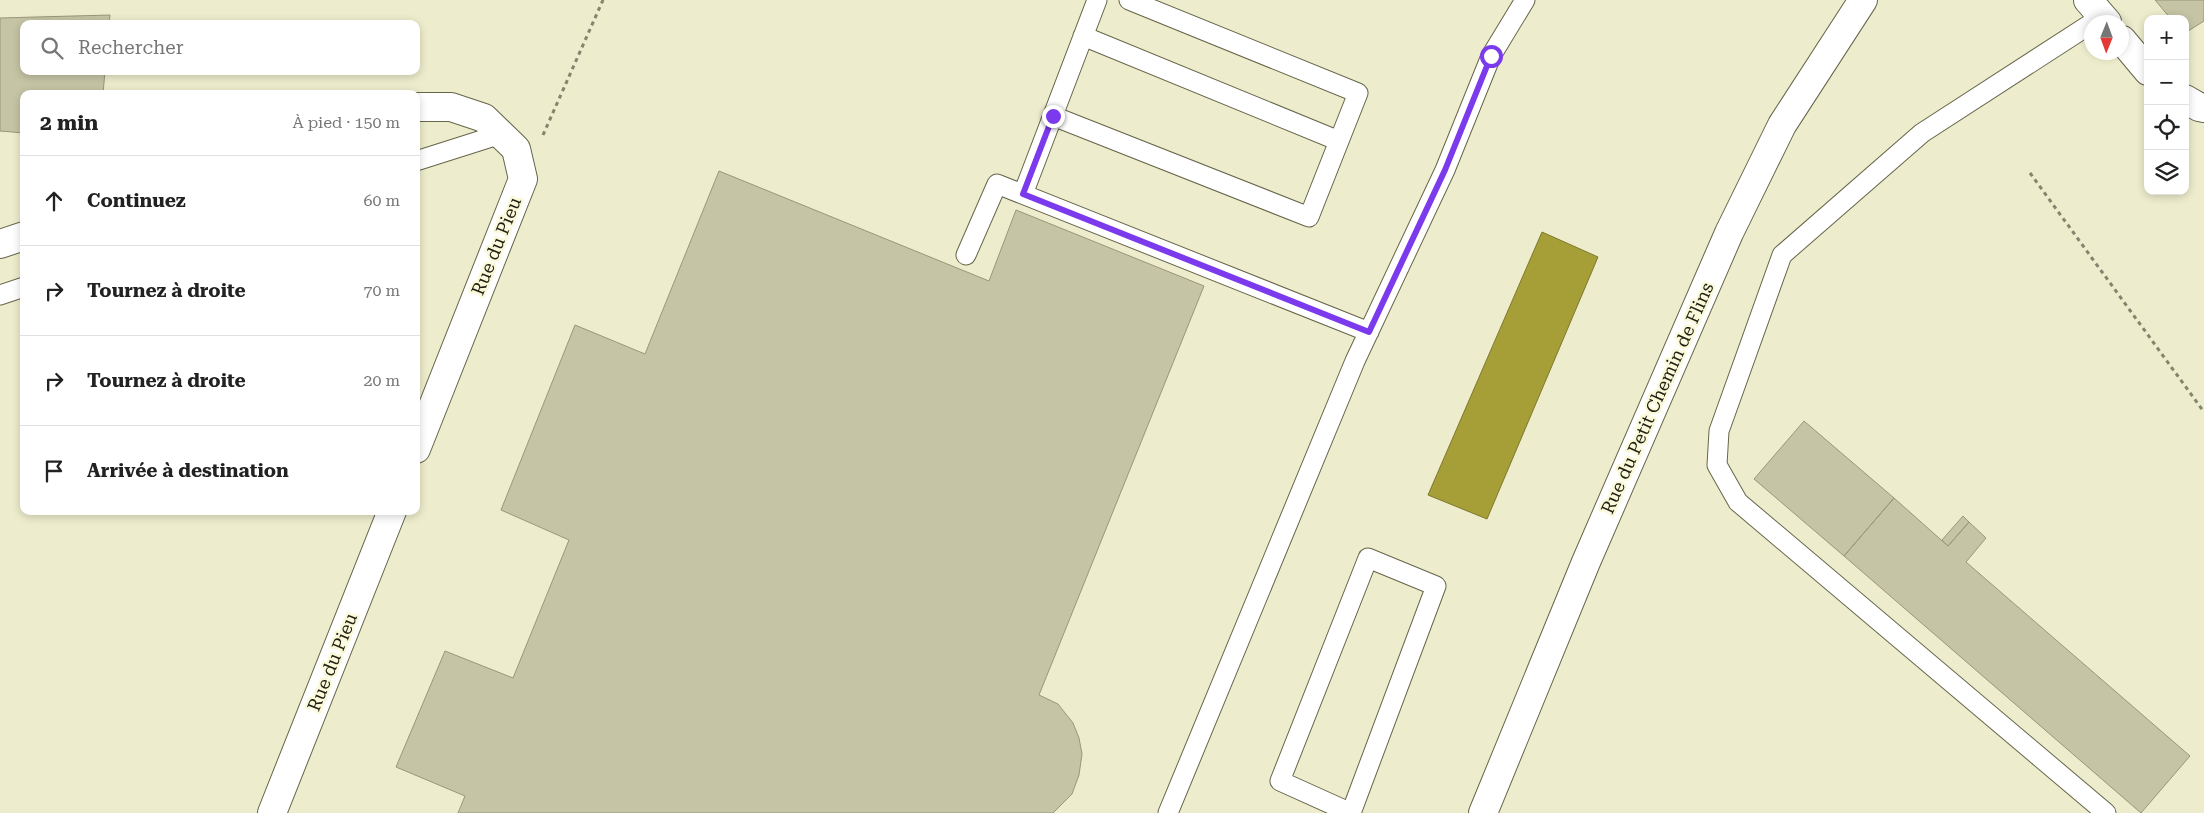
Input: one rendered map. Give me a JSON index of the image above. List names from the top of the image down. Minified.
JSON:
{"streets":{"street":["Rue du Pieu","Rue du Petit Chemin de Flins"]},"north":"bottom","page":{"map_buttons":["+","−"],"search":"Rechercher","heading":["2 min","À pied · 150 m"],"list":[["Continuez","60 m"],["Tournez à droite","70 m"],["Tournez à droite","20 m"],"Arrivée à destination"]}}
